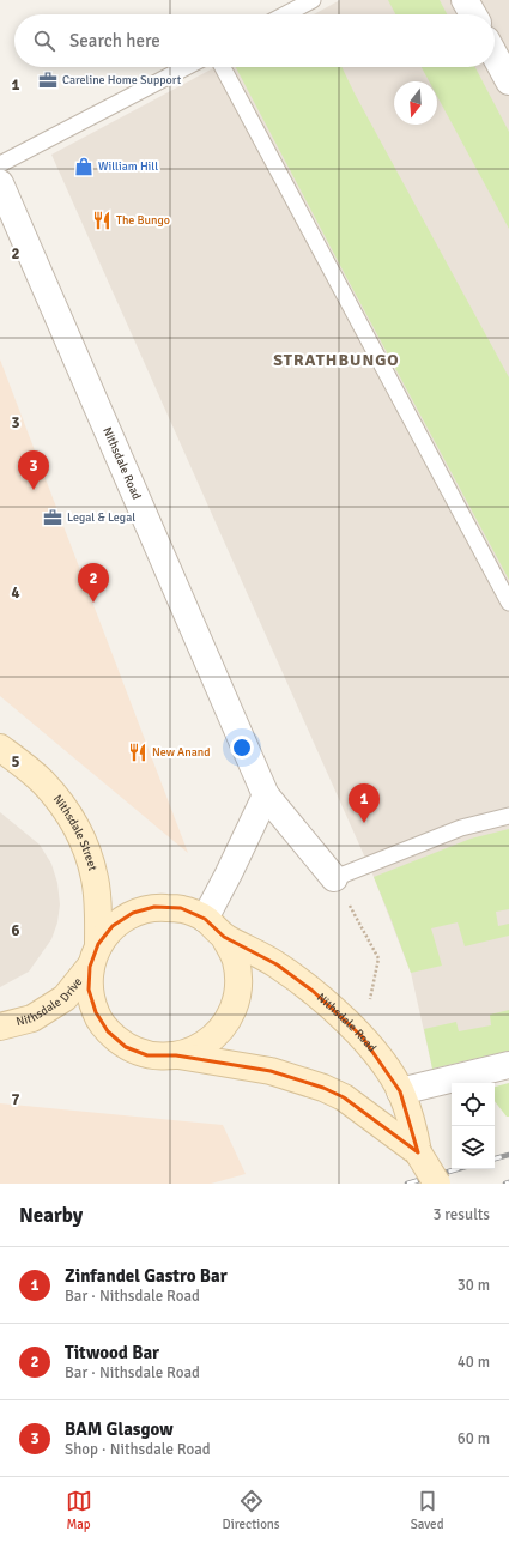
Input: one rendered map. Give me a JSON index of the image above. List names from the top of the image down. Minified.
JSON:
{"streets":{"main road":["Nithsdale Road","Nithsdale Street","Nithsdale Drive"]},"crossings":[["Nithsdale Road","Nithsdale Street"],["Nithsdale Road","Nithsdale Drive"],["Nithsdale Street","Nithsdale Drive"]],"districts":["STRATHBUNGO"],"places":{"office":["Careline Home Support","Legal & Legal"],"shop":["William Hill"],"restaurant":["The Bungo","New Anand"]},"north":"bottom","page":{"search":"Search here","pins":["3","2","1"],"heading":["Nearby","3 results"],"list":[{"mark":"1","name":"Zinfandel Gastro Bar","note":"Bar · Nithsdale Road","value":"30 m"},{"mark":"2","name":"Titwood Bar","note":"Bar · Nithsdale Road","value":"40 m"},{"mark":"3","name":"BAM Glasgow","note":"Shop · Nithsdale Road","value":"60 m"}],"nav":["Map","Directions","Saved"]},"grid":{"rows":["1","2","3","4","5","6","7"]}}
